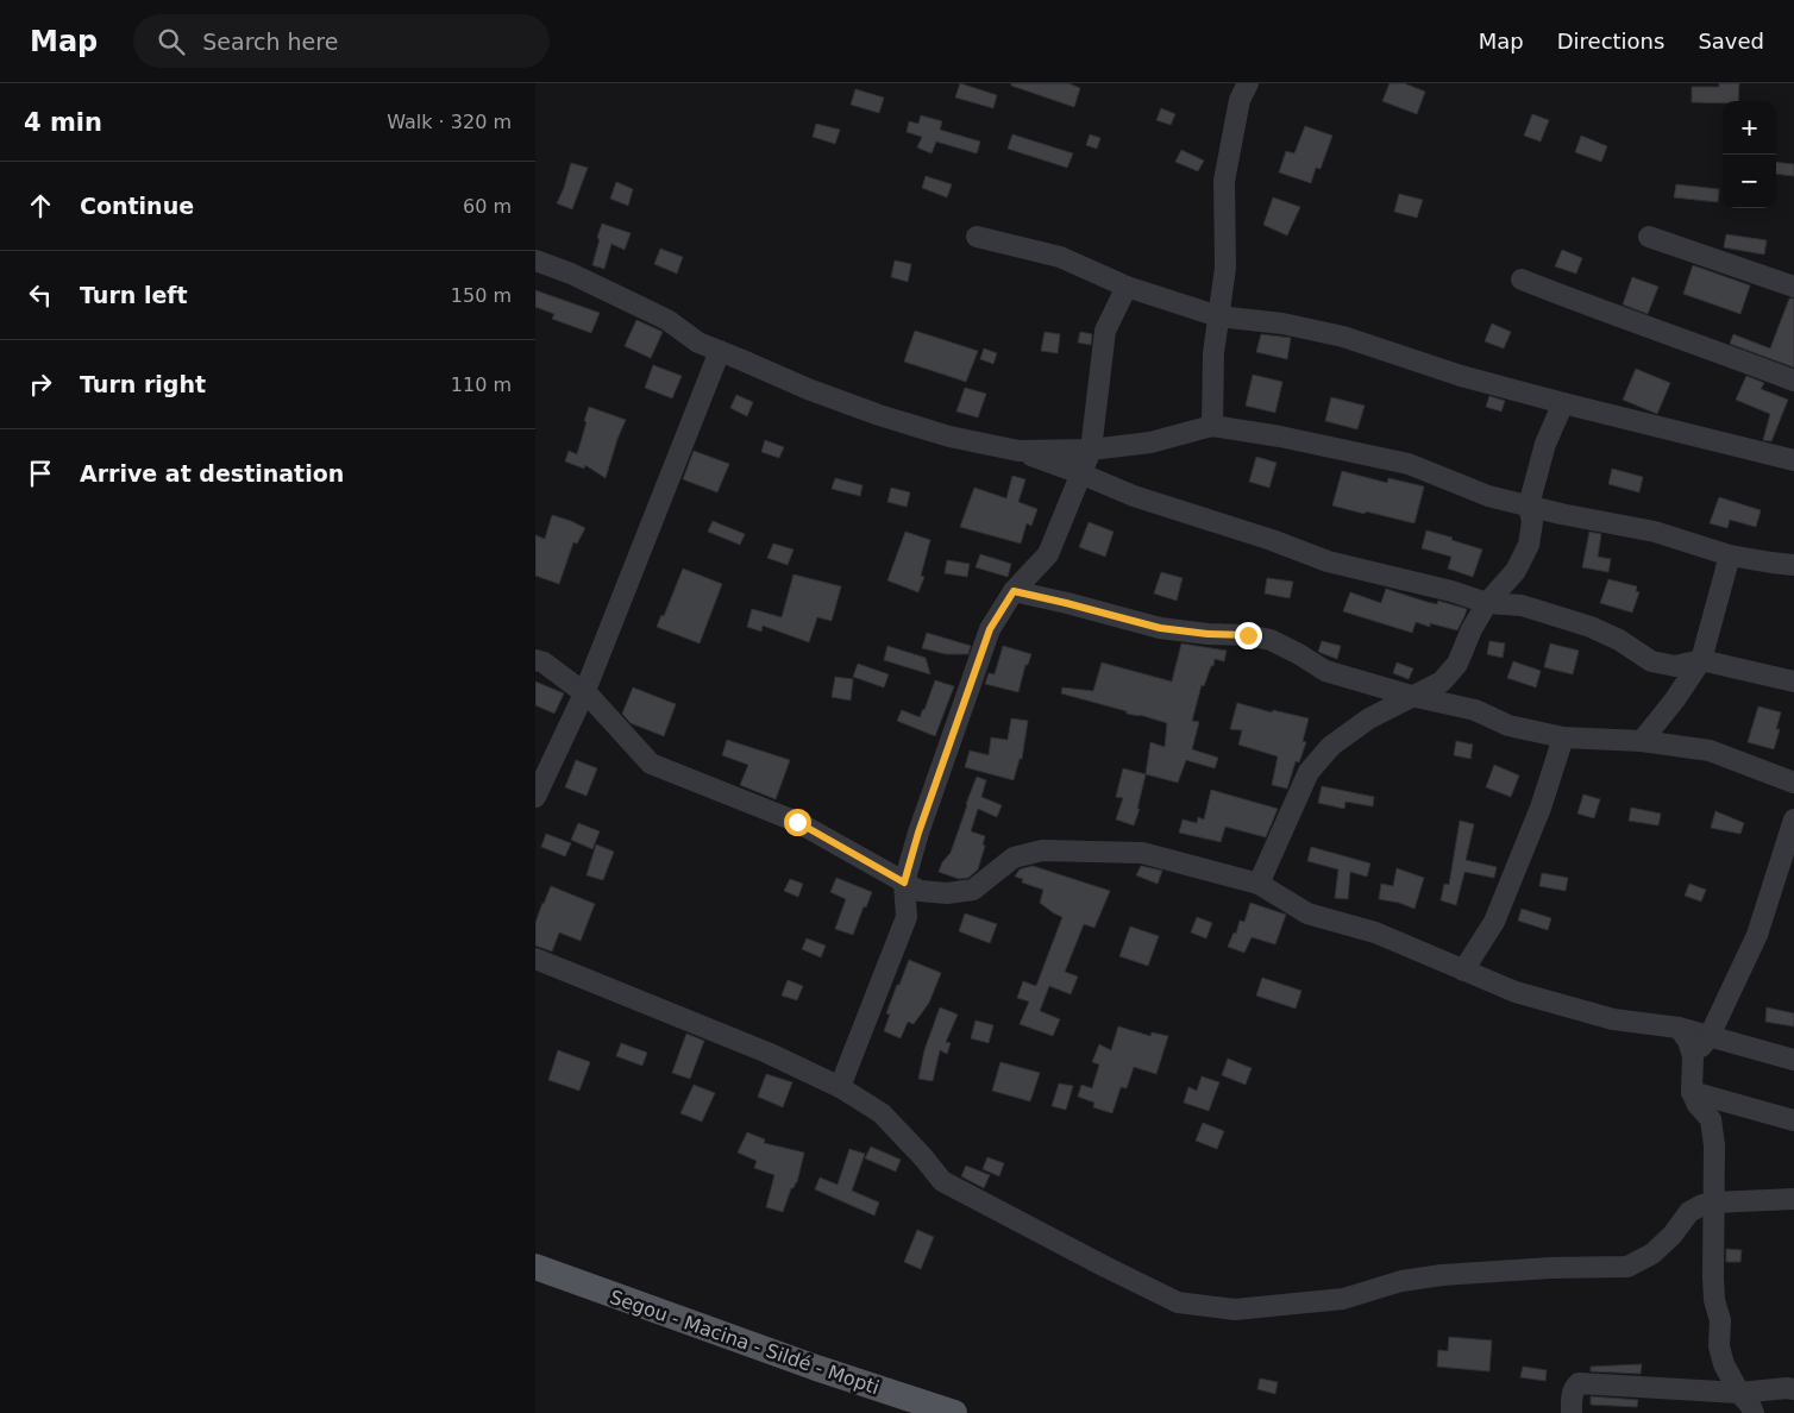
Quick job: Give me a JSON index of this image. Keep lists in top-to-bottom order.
{
  "streets": {
    "main road": ["Segou - Macina - Sildé - Mopti"]
  },
  "page": {
    "header": "Map",
    "search": "Search here",
    "nav": ["Map", "Directions", "Saved"],
    "heading": ["4 min", "Walk · 320 m"],
    "map_buttons": ["+", "−"],
    "list": [
      ["Continue", "60 m"],
      ["Turn left", "150 m"],
      ["Turn right", "110 m"],
      "Arrive at destination"
    ]
  }
}
